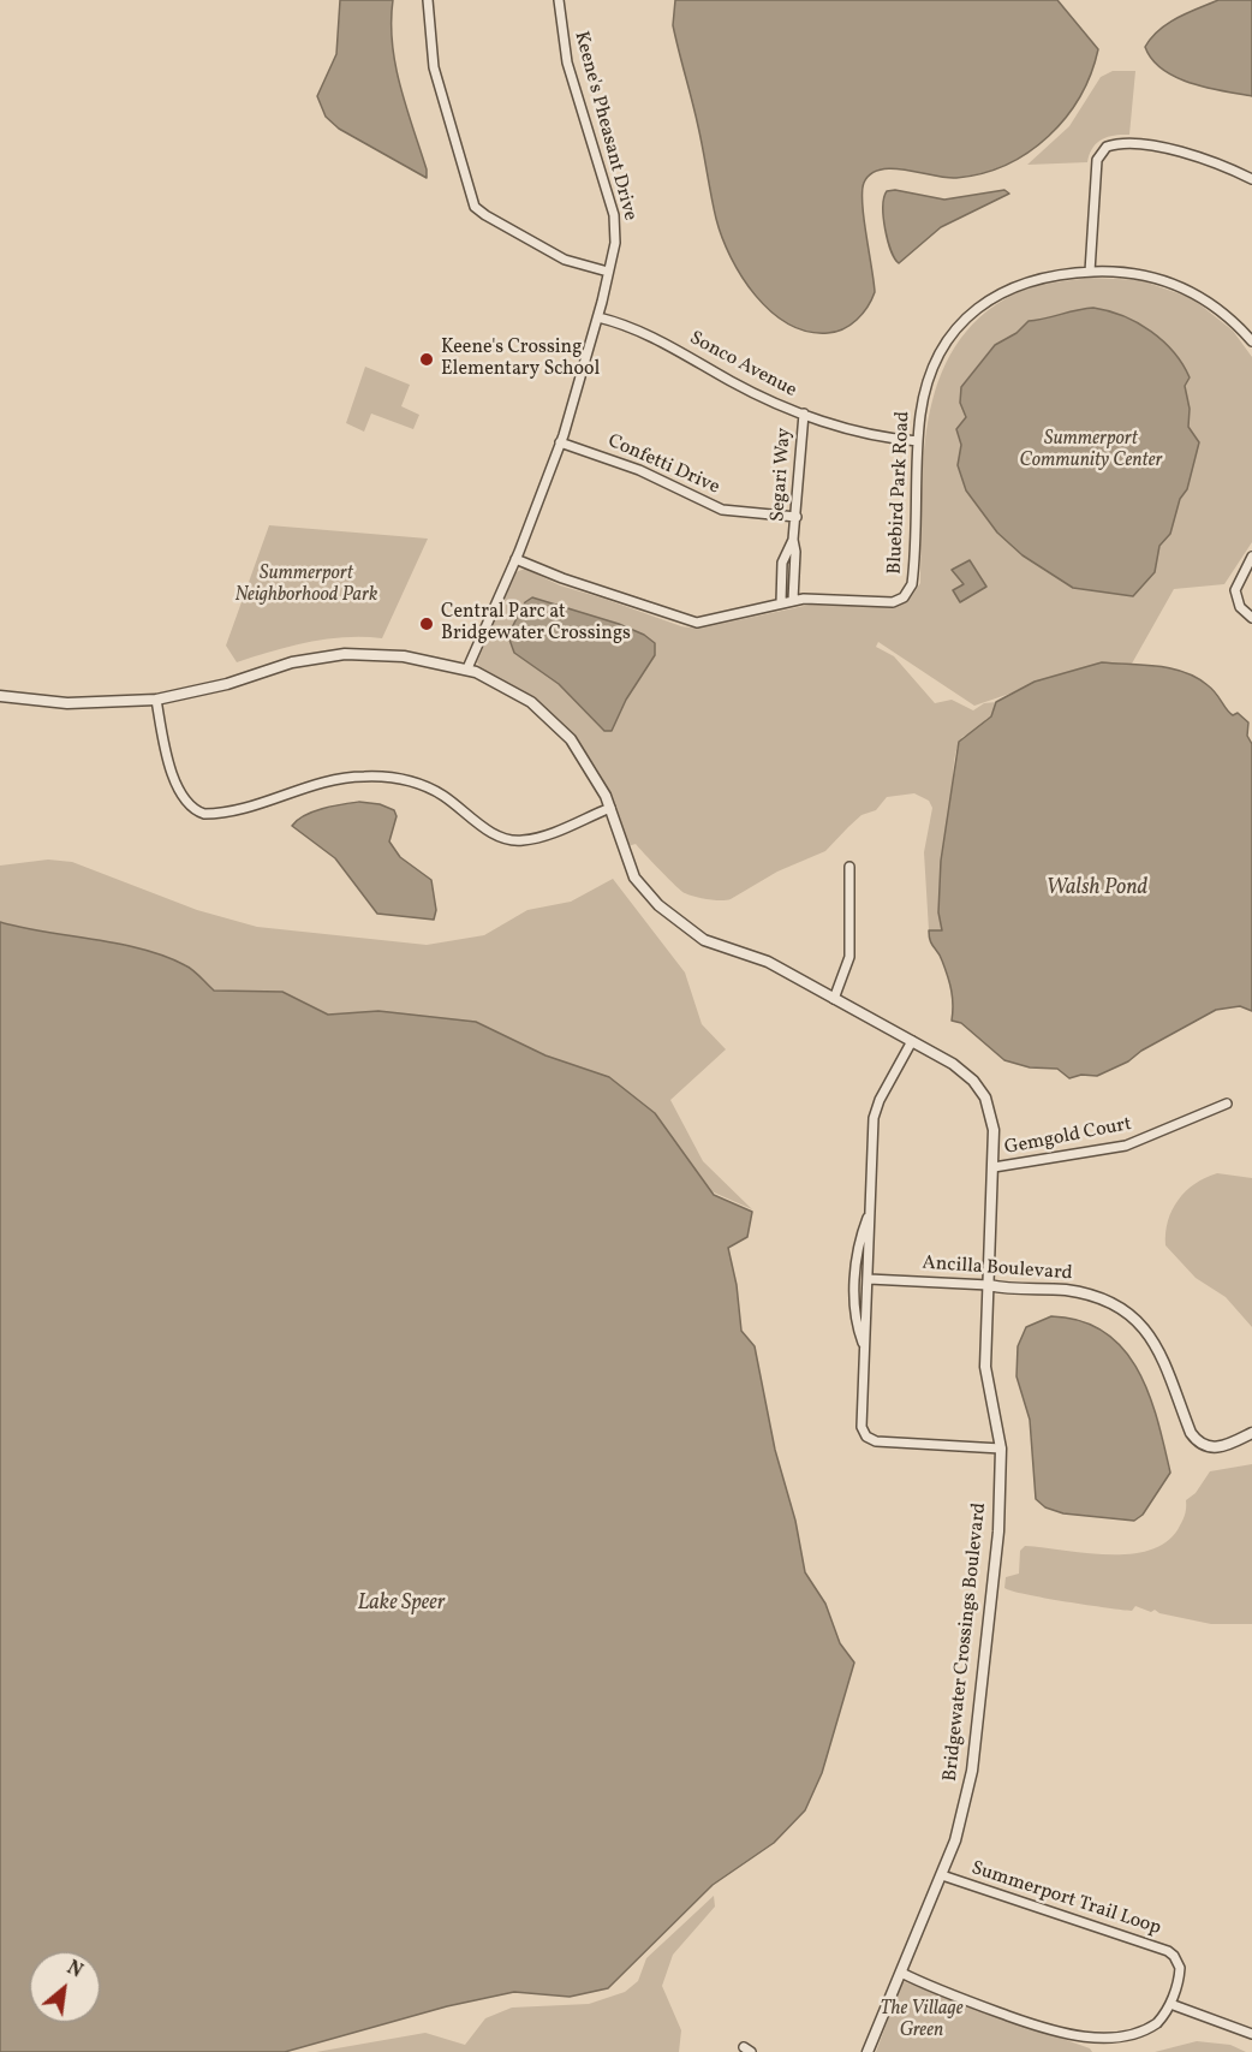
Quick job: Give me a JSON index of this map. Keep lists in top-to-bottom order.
{
  "streets": {
    "street": [
      "Keene's Pheasant Drive",
      "Sonco Avenue",
      "Confetti Drive",
      "Segari Way",
      "Bluebird Park Road",
      "Gemgold Court",
      "Ancilla Boulevard",
      "Bridgewater Crossings Boulevard",
      "Summerport Trail Loop"
    ]
  },
  "crossings": [
    ["Keene's Pheasant Drive", "Sonco Avenue"],
    ["Keene's Pheasant Drive", "Confetti Drive"],
    ["Keene's Pheasant Drive", "Bluebird Park Road"],
    ["Keene's Pheasant Drive", "Bridgewater Crossings Boulevard"],
    ["Sonco Avenue", "Segari Way"],
    ["Sonco Avenue", "Bluebird Park Road"],
    ["Confetti Drive", "Segari Way"],
    ["Segari Way", "Bluebird Park Road"],
    ["Gemgold Court", "Bridgewater Crossings Boulevard"],
    ["Ancilla Boulevard", "Bridgewater Crossings Boulevard"],
    ["Bridgewater Crossings Boulevard", "Summerport Trail Loop"]
  ],
  "water": ["Walsh Pond", "Lake Speer"],
  "parks": ["Summerport Community Center", "Summerport Neighborhood Park", "The Village Green"],
  "places": ["Keene's Crossing Elementary School", "Central Parc at Bridgewater Crossings"],
  "north": "top right"
}
